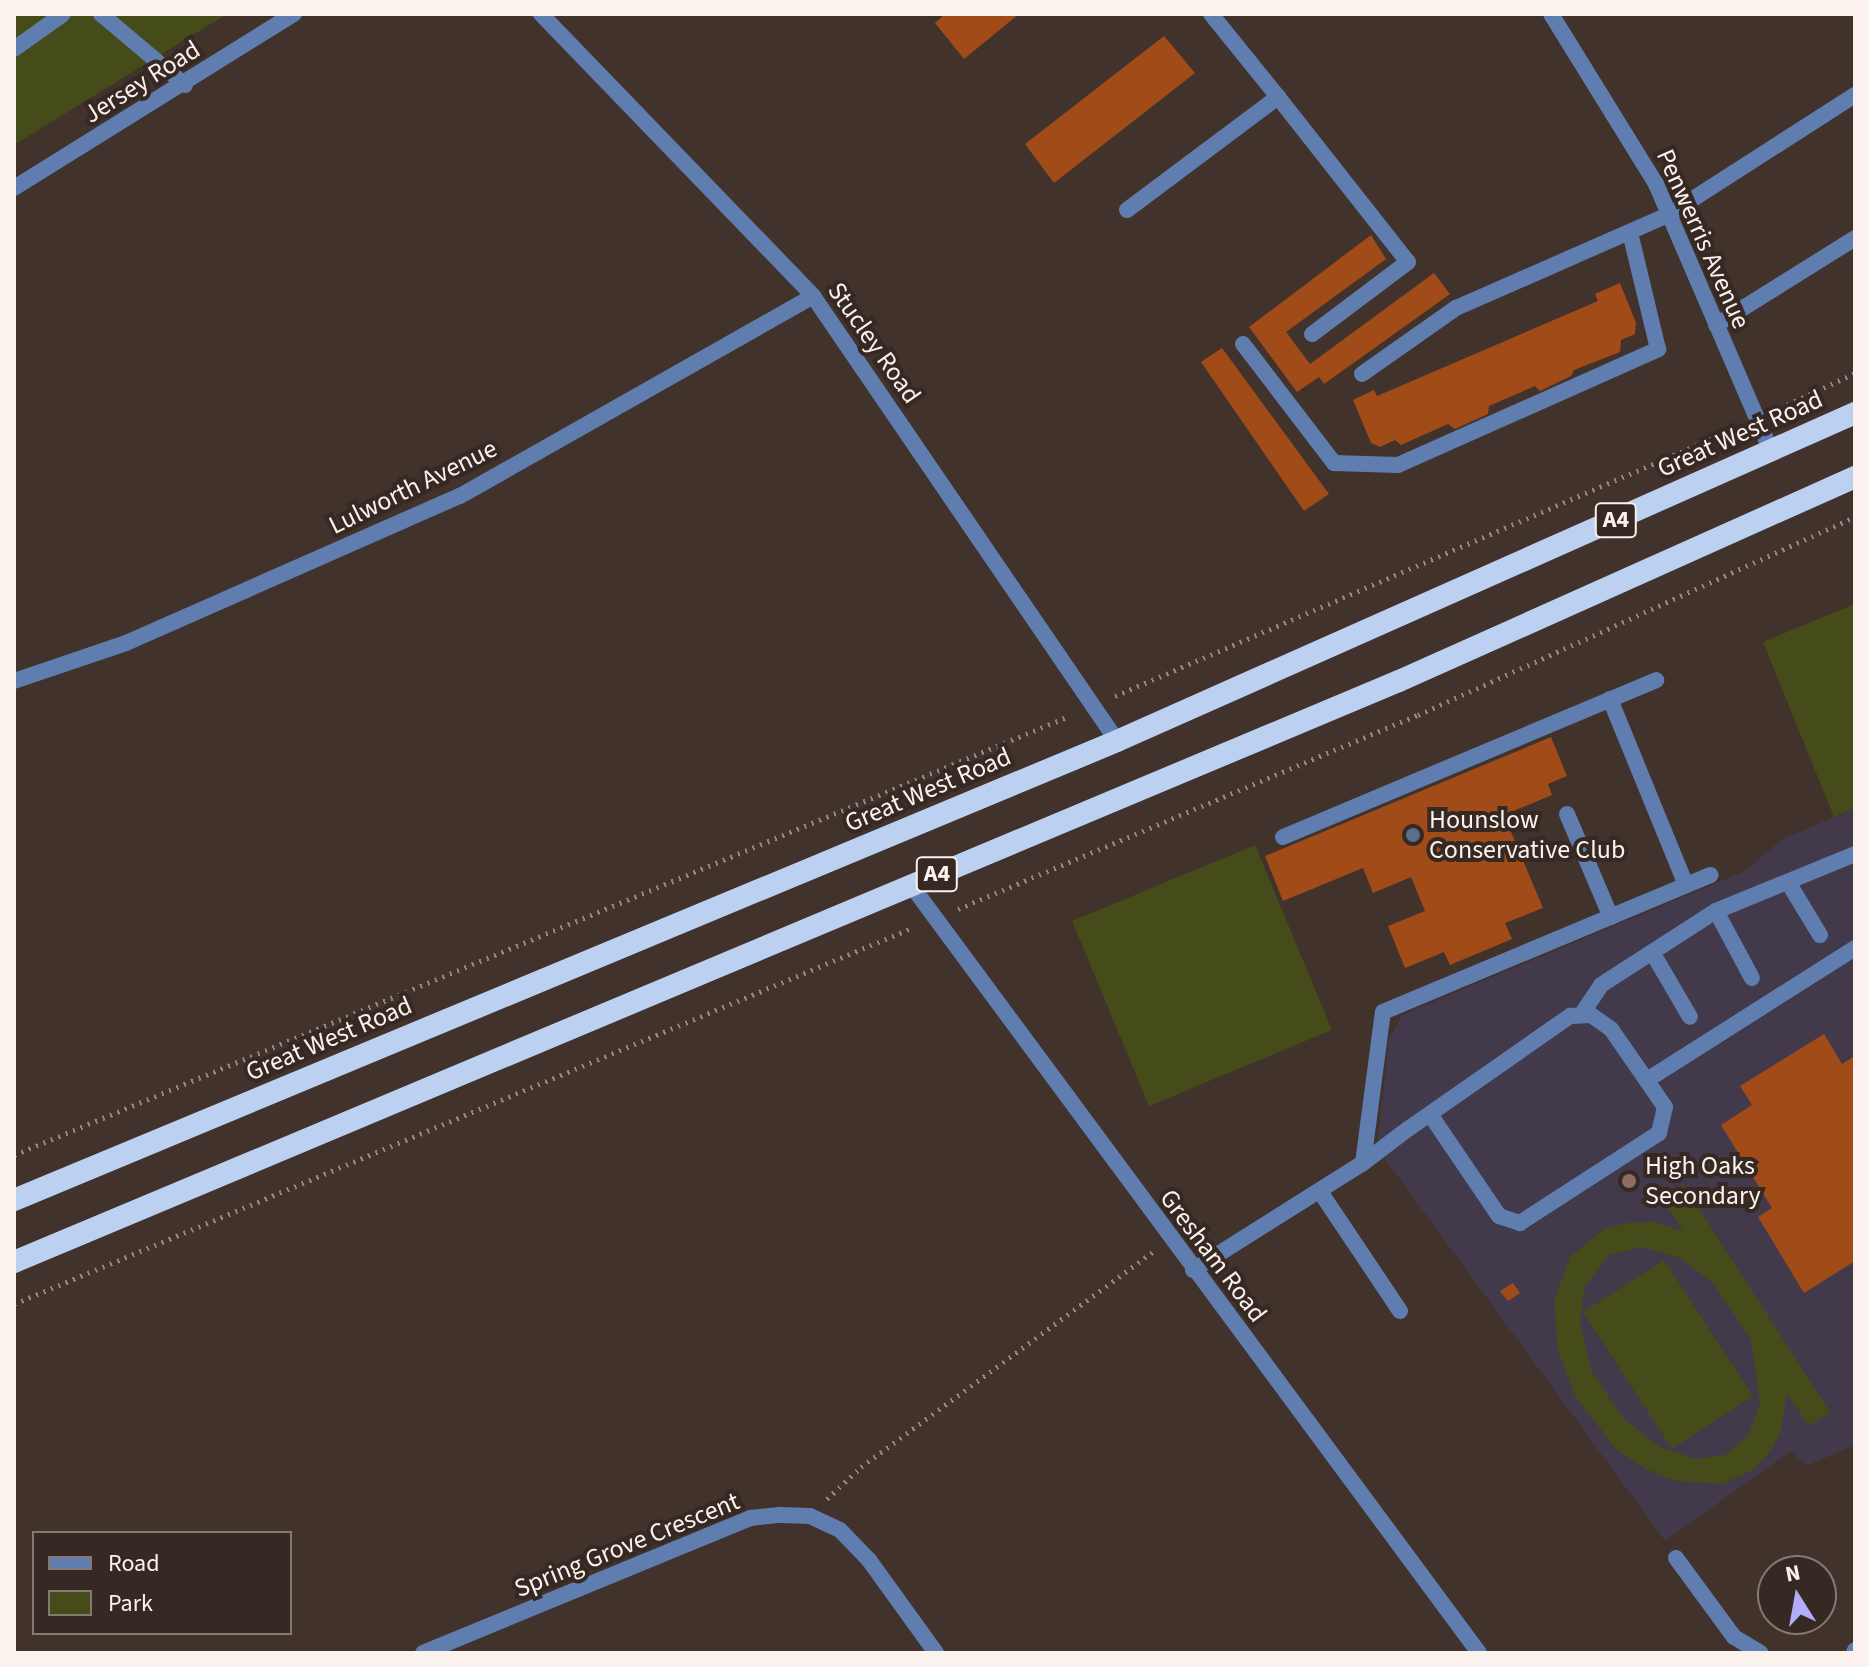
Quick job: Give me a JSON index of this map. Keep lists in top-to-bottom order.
{
  "streets": {
    "highway": ["Great West Road", "A4"],
    "street": [
      "Jersey Road",
      "Penwerris Avenue",
      "Stucley Road",
      "Lulworth Avenue",
      "Gresham Road",
      "Spring Grove Crescent"
    ]
  },
  "crossings": [
    ["Penwerris Avenue", "Great West Road"],
    ["Stucley Road", "Great West Road"],
    ["Stucley Road", "Lulworth Avenue"],
    ["A4", "Gresham Road"]
  ],
  "places": ["Hounslow Conservative Club", "High Oaks Secondary"],
  "legend": ["Road", "Park"],
  "north": "top"
}
